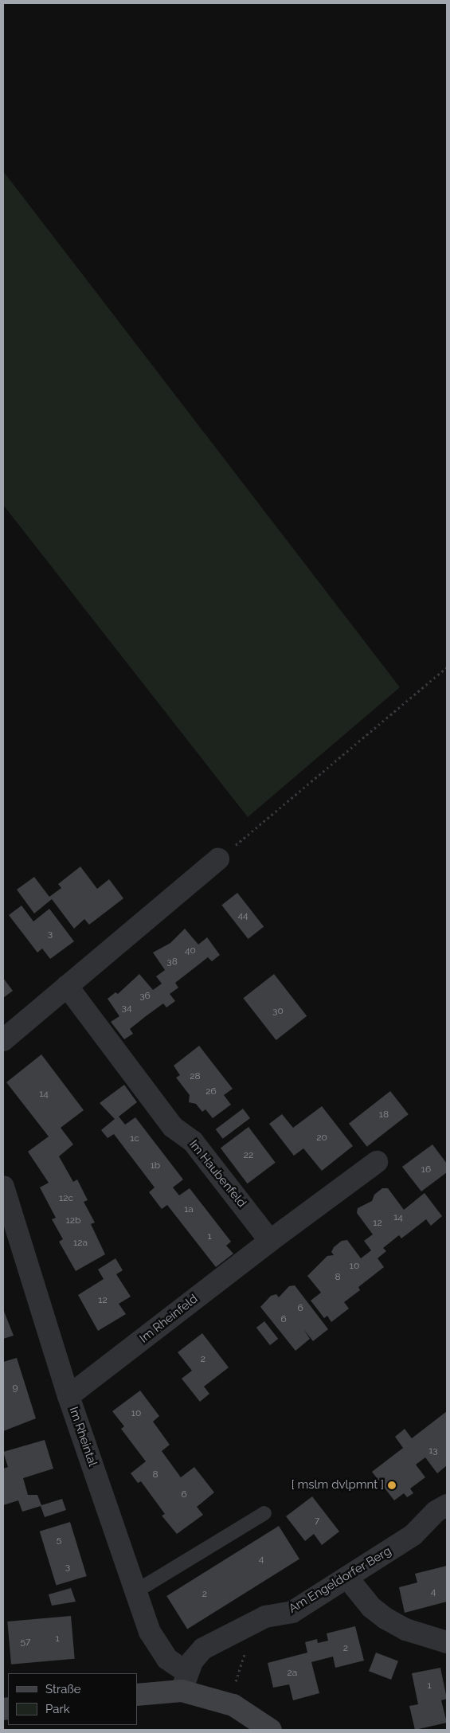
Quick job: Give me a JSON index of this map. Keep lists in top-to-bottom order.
{
  "streets": {
    "street": [
      "Im Haubenfeld",
      "Im Rheinfeld",
      "Im Rheintal",
      "Am Engeldorfer Berg"
    ]
  },
  "crossings": [
    ["Im Haubenfeld", "Im Rheinfeld"],
    ["Im Rheinfeld", "Im Rheintal"],
    ["Im Rheintal", "Am Engeldorfer Berg"]
  ],
  "places": ["[ mslm dvlpmnt ]"],
  "house_numbers": [
    "44",
    "3",
    "40",
    "38",
    "36",
    "34",
    "30",
    "28",
    "26",
    "14",
    "18",
    "20",
    "1c",
    "22",
    "1b",
    "16",
    "12c",
    "1a",
    "14",
    "12b",
    "12",
    "1",
    "12a",
    "10",
    "8",
    "12",
    "6",
    "6",
    "2",
    "9",
    "10",
    "13",
    "8",
    "6",
    "7",
    "5",
    "4",
    "3",
    "4",
    "2",
    "1",
    "57",
    "2",
    "2a",
    "1"
  ],
  "legend": ["Straße", "Park"]
}
